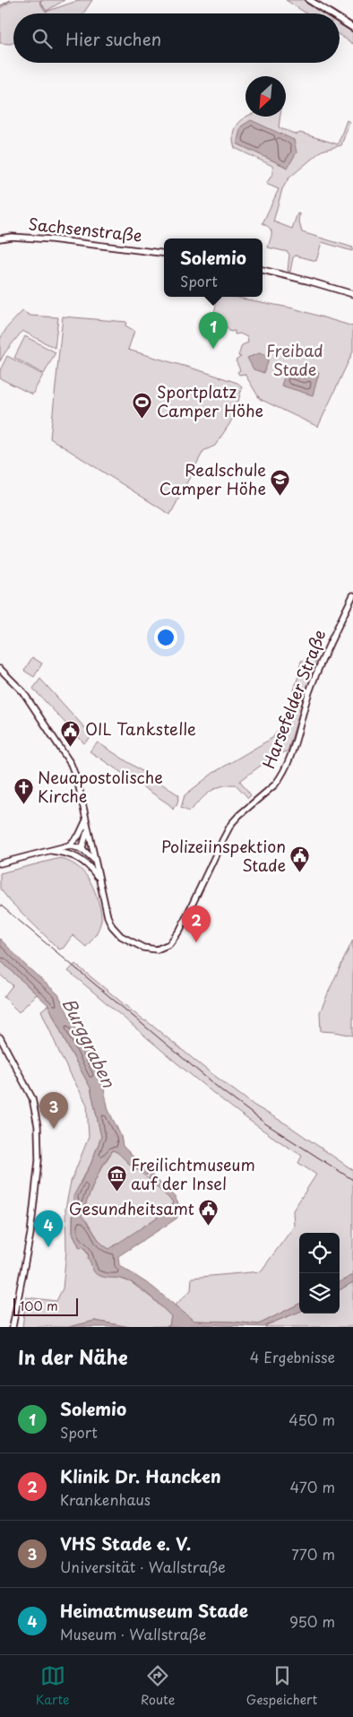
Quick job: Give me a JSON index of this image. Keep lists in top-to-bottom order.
{
  "streets": {
    "main road": ["Sachsenstraße", "Harsefelder Straße"]
  },
  "water": ["Burggraben"],
  "parks": ["Freibad Stade"],
  "places": {
    "sports": ["Sportplatz Camper Höhe"],
    "school or university": ["Realschule Camper Höhe"],
    "public building": ["OIL Tankstelle", "Polizeiinspektion Stade", "Gesundheitsamt"],
    "church": ["Neuapostolische Kirche"],
    "museum": ["Freilichtmuseum auf der Insel"]
  },
  "scale_bar": "100 m",
  "north": "bottom left",
  "page": {
    "search": "Hier suchen",
    "popup": ["Solemio", "Sport"],
    "pins": [
      "1",
      "2",
      "3",
      "4"
    ],
    "scale": "100 m",
    "heading": ["In der Nähe", "4 Ergebnisse"],
    "list": [
      {
        "mark": "1",
        "name": "Solemio",
        "note": "Sport",
        "value": "450 m"
      },
      {
        "mark": "2",
        "name": "Klinik Dr. Hancken",
        "note": "Krankenhaus",
        "value": "470 m"
      },
      {
        "mark": "3",
        "name": "VHS Stade e. V.",
        "note": "Universität · Wallstraße",
        "value": "770 m"
      },
      {
        "mark": "4",
        "name": "Heimatmuseum Stade",
        "note": "Museum · Wallstraße",
        "value": "950 m"
      }
    ],
    "nav": ["Karte", "Route", "Gespeichert"]
  }
}
